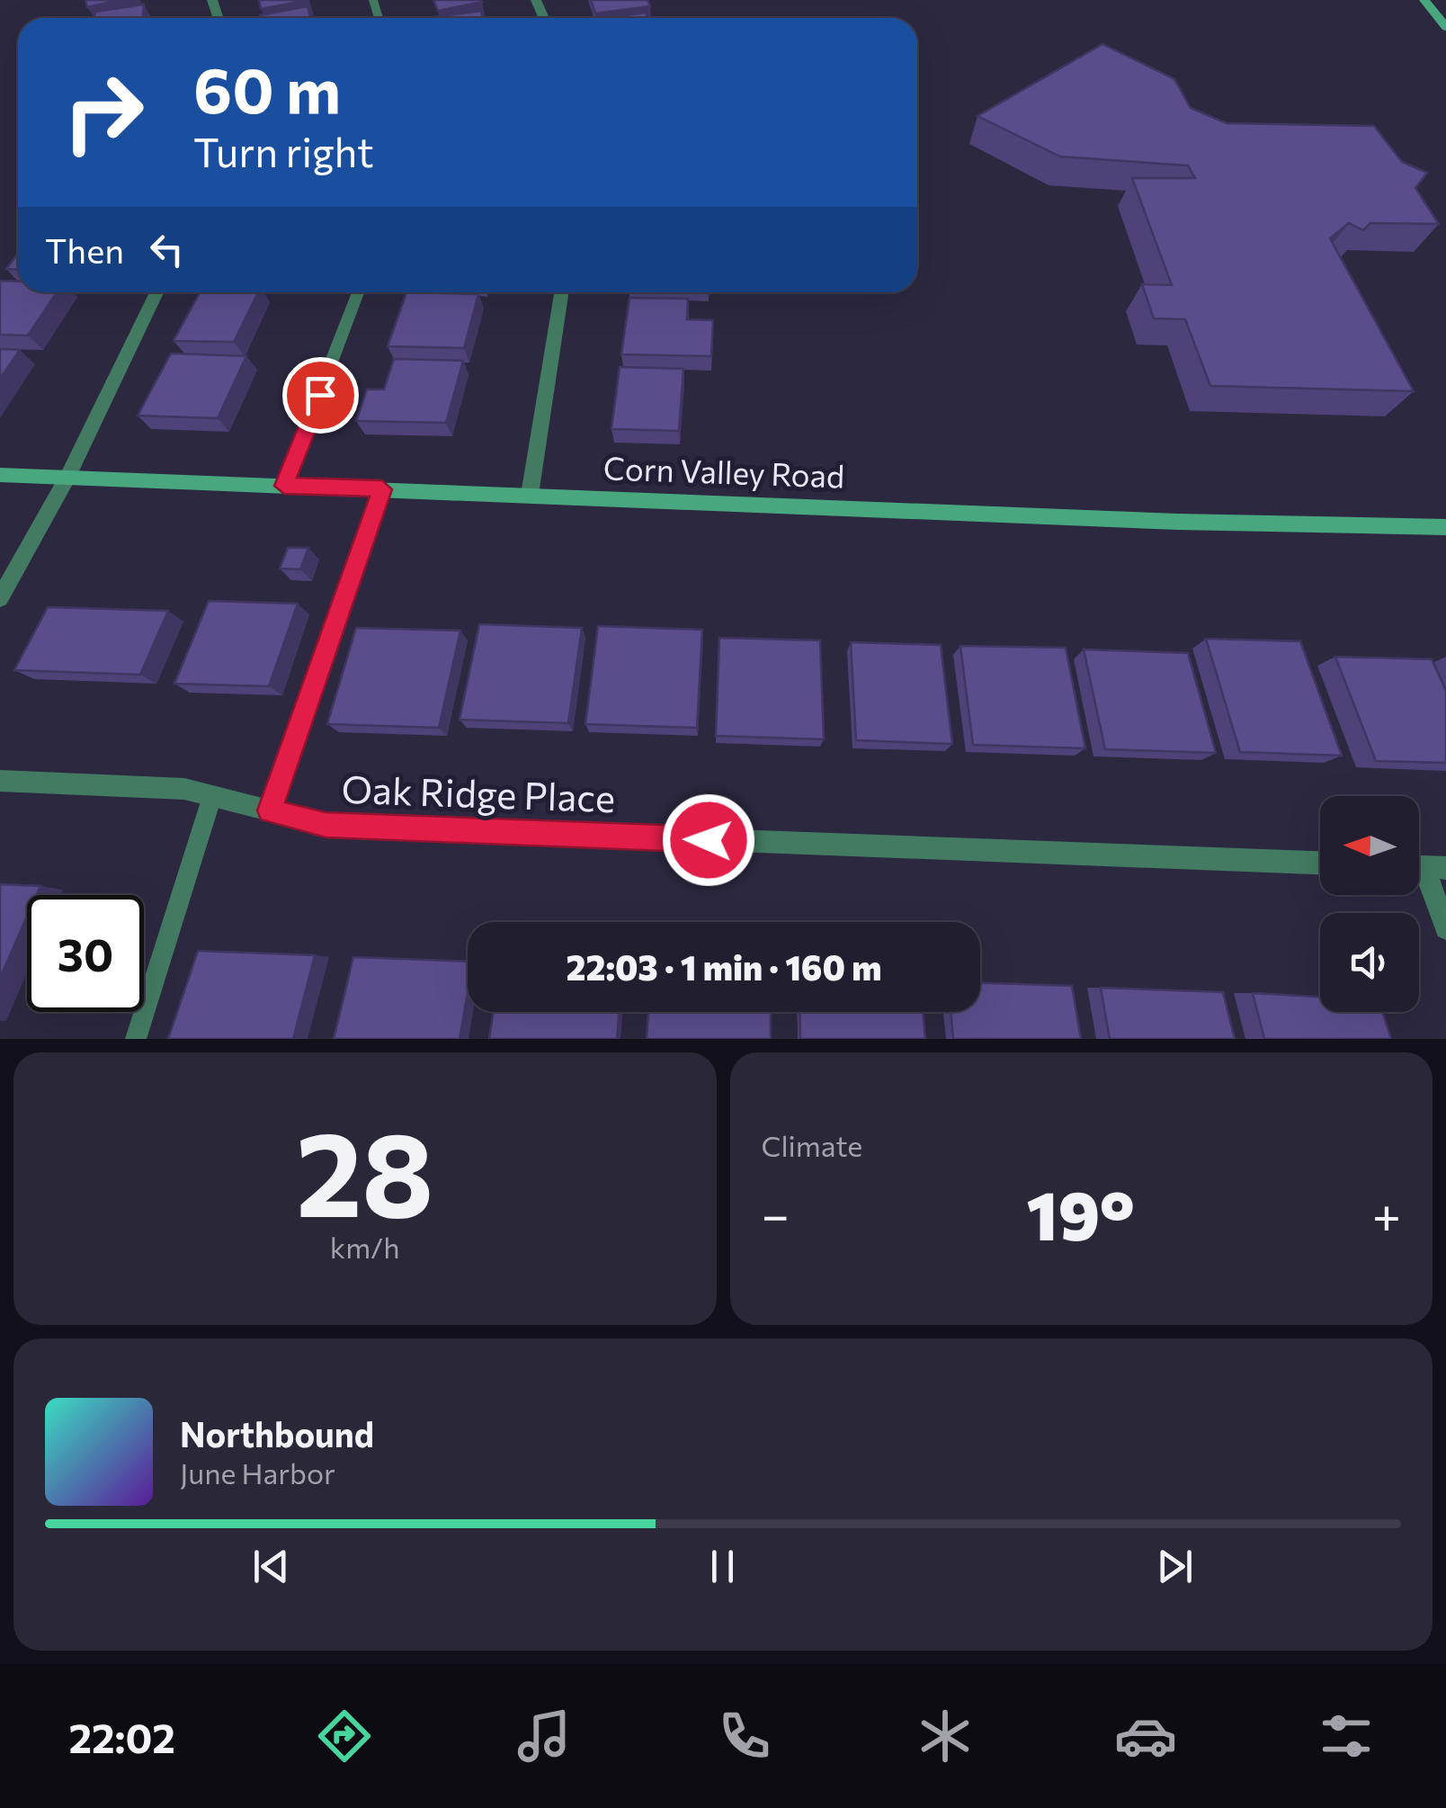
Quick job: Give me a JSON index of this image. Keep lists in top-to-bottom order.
{
  "streets": {
    "main road": ["Corn Valley Road"],
    "street": ["Oak Ridge Place"]
  },
  "north": "left",
  "page": {
    "turn": ["60 m", "Turn right"],
    "then": "Then",
    "limit": "30",
    "trip": "22:03 · 1 min · 160 m",
    "tile": [
      ["28", "km/h"],
      "Climate"
    ],
    "heat": ["−", "19°", "+"],
    "song": ["Northbound", "June Harbor"],
    "tabs": "22:02"
  }
}
